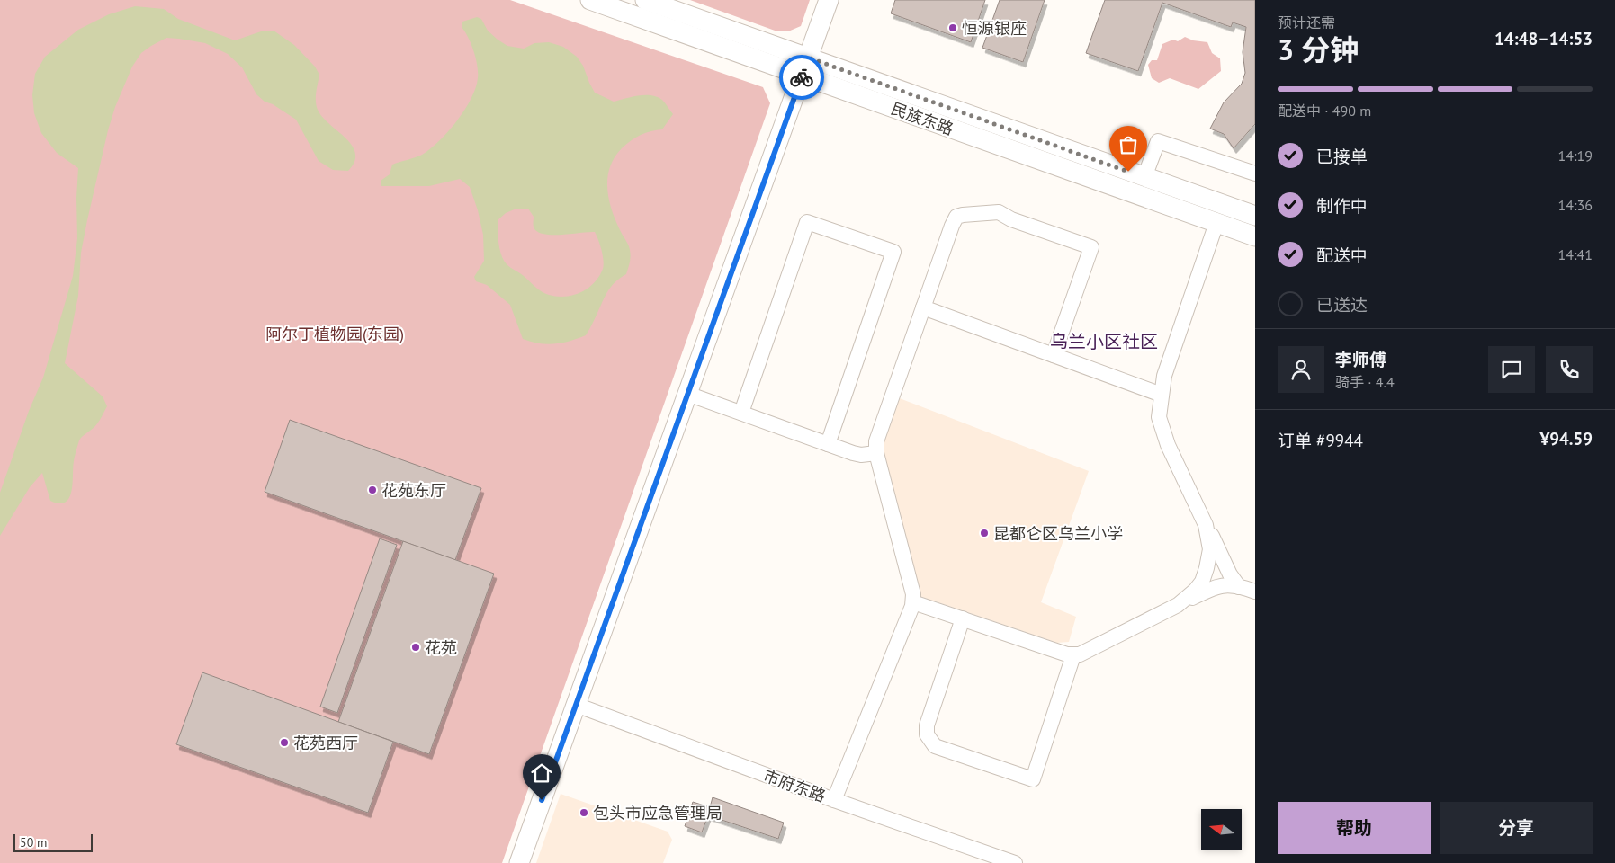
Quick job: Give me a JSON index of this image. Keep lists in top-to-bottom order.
{
  "streets": {
    "main road": ["民族东路"],
    "street": ["市府东路"]
  },
  "districts": ["乌兰小区社区"],
  "parks": ["阿尔丁植物园(东园)"],
  "places": [
    "恒源银座",
    "花苑东厅",
    "昆都仑区乌兰小学",
    "花苑",
    "花苑西厅",
    "包头市应急管理局"
  ],
  "scale_bar": "50 m",
  "north": "left",
  "page": {
    "heading": ["3 分钟", "预计还需", "14:48–14:53"],
    "panel": [
      "李师傅",
      "骑手 · 4.4",
      "订单 #9944",
      "¥94.59"
    ],
    "bar": "配送中 · 490 m",
    "list": [
      ["已接单", "14:19"],
      ["制作中", "14:36"],
      ["配送中", "14:41"],
      "已送达"
    ],
    "buttons": ["帮助", "分享"],
    "scale": "50 m"
  }
}
